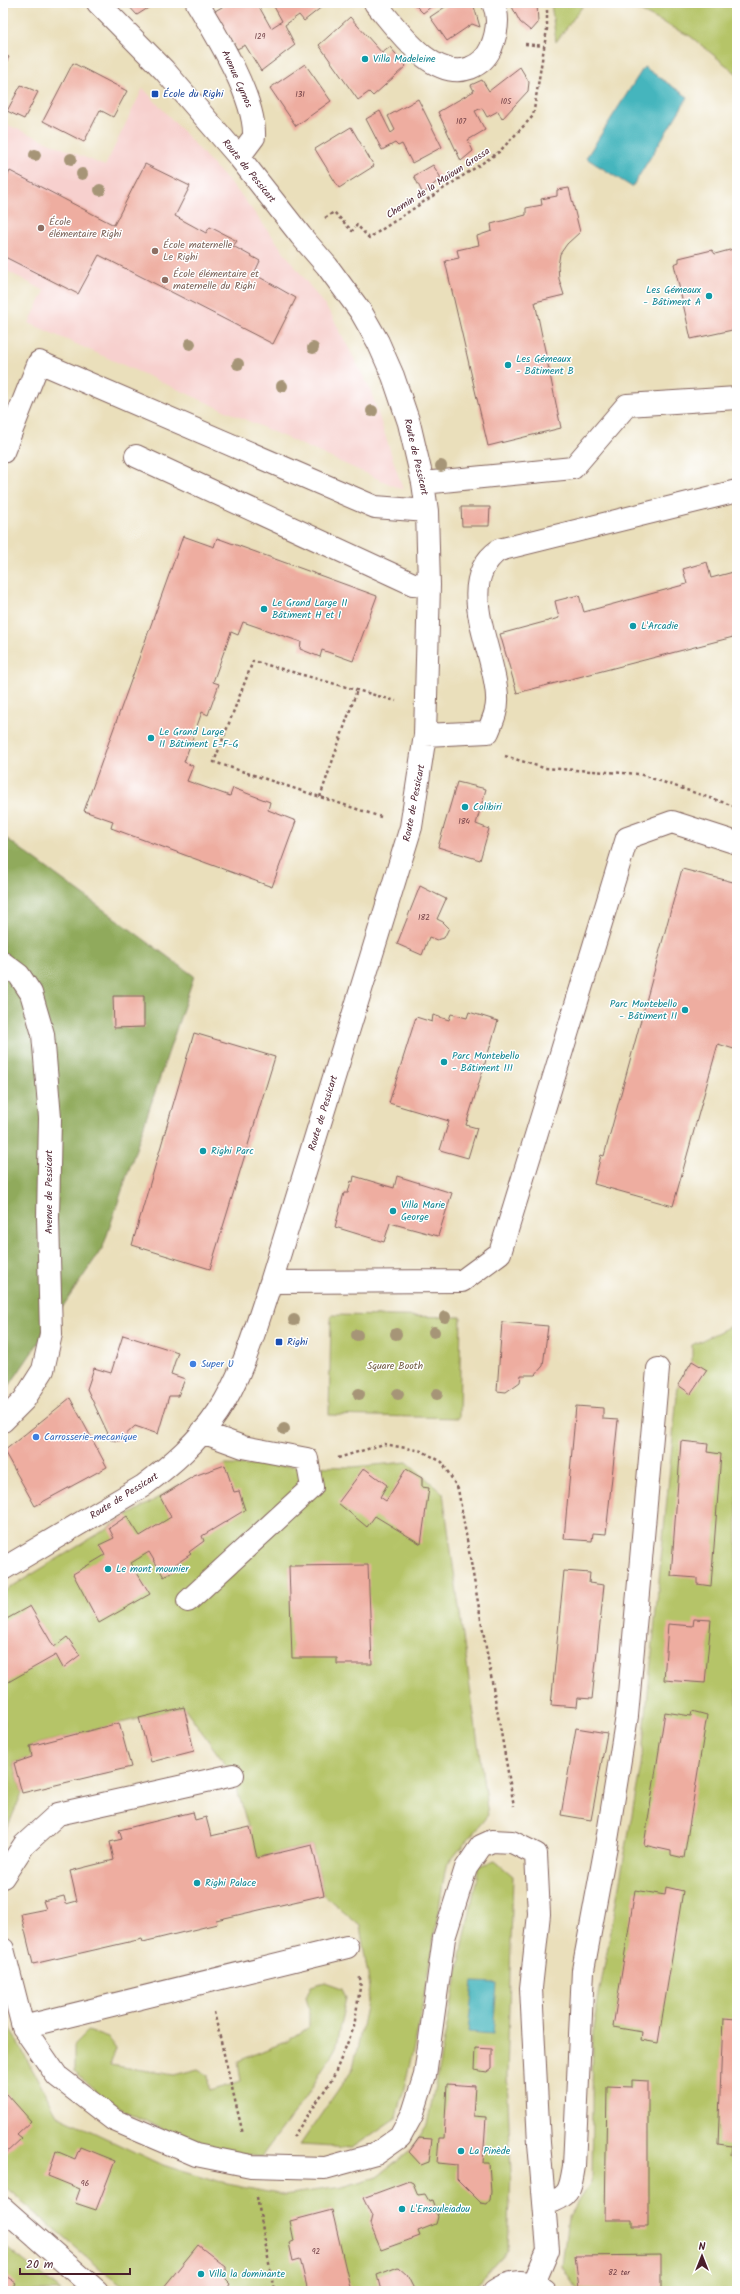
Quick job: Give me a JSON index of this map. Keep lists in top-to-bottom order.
{
  "streets": {
    "street": ["Avenue Cyrnos", "Route de Pessicart", "Avenue de Pessicart"],
    "path": ["Chemin de la Maïoun Grossa"]
  },
  "crossings": [
    ["Avenue Cyrnos", "Route de Pessicart"],
    ["Route de Pessicart", "Chemin de la Maïoun Grossa"]
  ],
  "parks": ["Square Booth"],
  "places": {
    "other": [
      "Villa Madeleine",
      "École élémentaire Righi",
      "École maternelle Le Righi",
      "École élémentaire et maternelle du Righi",
      "Les Gémeaux - Bâtiment A",
      "Les Gémeaux - Bâtiment B",
      "Le Grand Large II Bâtiment H et I",
      "L'Arcadie",
      "Le Grand Large II Bâtiment E-F-G",
      "Colibiri",
      "Parc Montebello - Bâtiment II",
      "Parc Montebello - Bâtiment III",
      "Righi Parc",
      "Villa Marie George",
      "Super U",
      "Carrosserie-mecanique",
      "Le mont mounier",
      "Righi Palace",
      "La Pinède",
      "L'Ensouleiadou",
      "Villa la dominante"
    ],
    "transit": ["École du Righi", "Righi"]
  },
  "house_numbers": [
    "129",
    "131",
    "105",
    "107",
    "184",
    "182",
    "96",
    "92",
    "82 ter"
  ],
  "scale_bar": "20 m",
  "north": "top"
}
